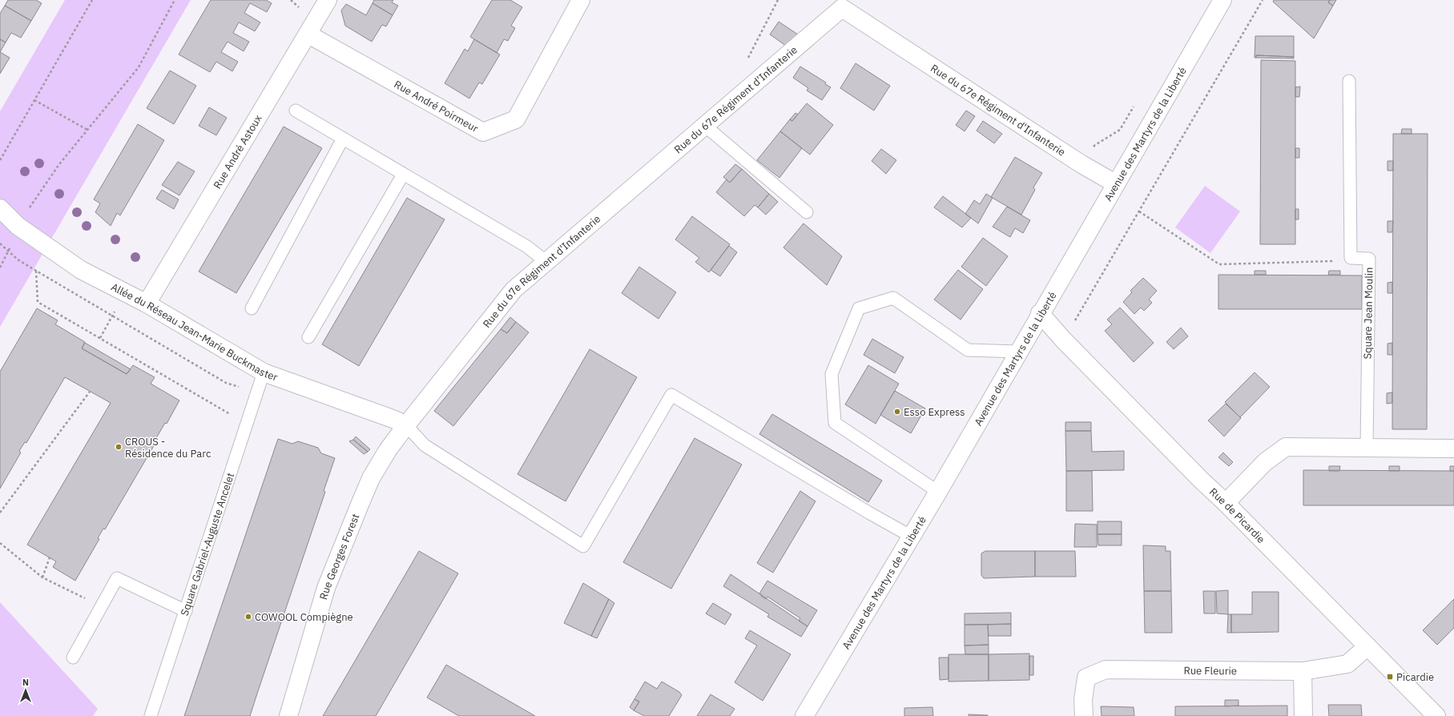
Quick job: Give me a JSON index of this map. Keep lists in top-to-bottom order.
{
  "streets": {
    "street": [
      "Rue du 67e Régiment d'Infanterie",
      "Rue André Poirmeur",
      "Avenue des Martyrs de la Liberté",
      "Rue André Astoux",
      "Allée du Réseau Jean-Marie Buckmaster",
      "Rue de Picardie",
      "Rue Georges Forest",
      "Rue Fleurie"
    ],
    "lane": ["Square Jean Moulin", "Square Gabriel-Auguste Ancelet"]
  },
  "crossings": [
    ["Rue du 67e Régiment d'Infanterie", "Avenue des Martyrs de la Liberté"],
    ["Rue du 67e Régiment d'Infanterie", "Allée du Réseau Jean-Marie Buckmaster"],
    ["Rue du 67e Régiment d'Infanterie", "Rue Georges Forest"],
    ["Rue André Poirmeur", "Rue André Astoux"],
    ["Avenue des Martyrs de la Liberté", "Rue de Picardie"],
    ["Rue André Astoux", "Allée du Réseau Jean-Marie Buckmaster"],
    ["Allée du Réseau Jean-Marie Buckmaster", "Square Gabriel-Auguste Ancelet"],
    ["Allée du Réseau Jean-Marie Buckmaster", "Rue Georges Forest"],
    ["Rue de Picardie", "Rue Fleurie"]
  ],
  "places": {
    "other": ["Esso Express", "CROUS - Résidence du Parc", "COWOOL Compiègne"],
    "transit": ["Picardie"]
  },
  "north": "top"
}
